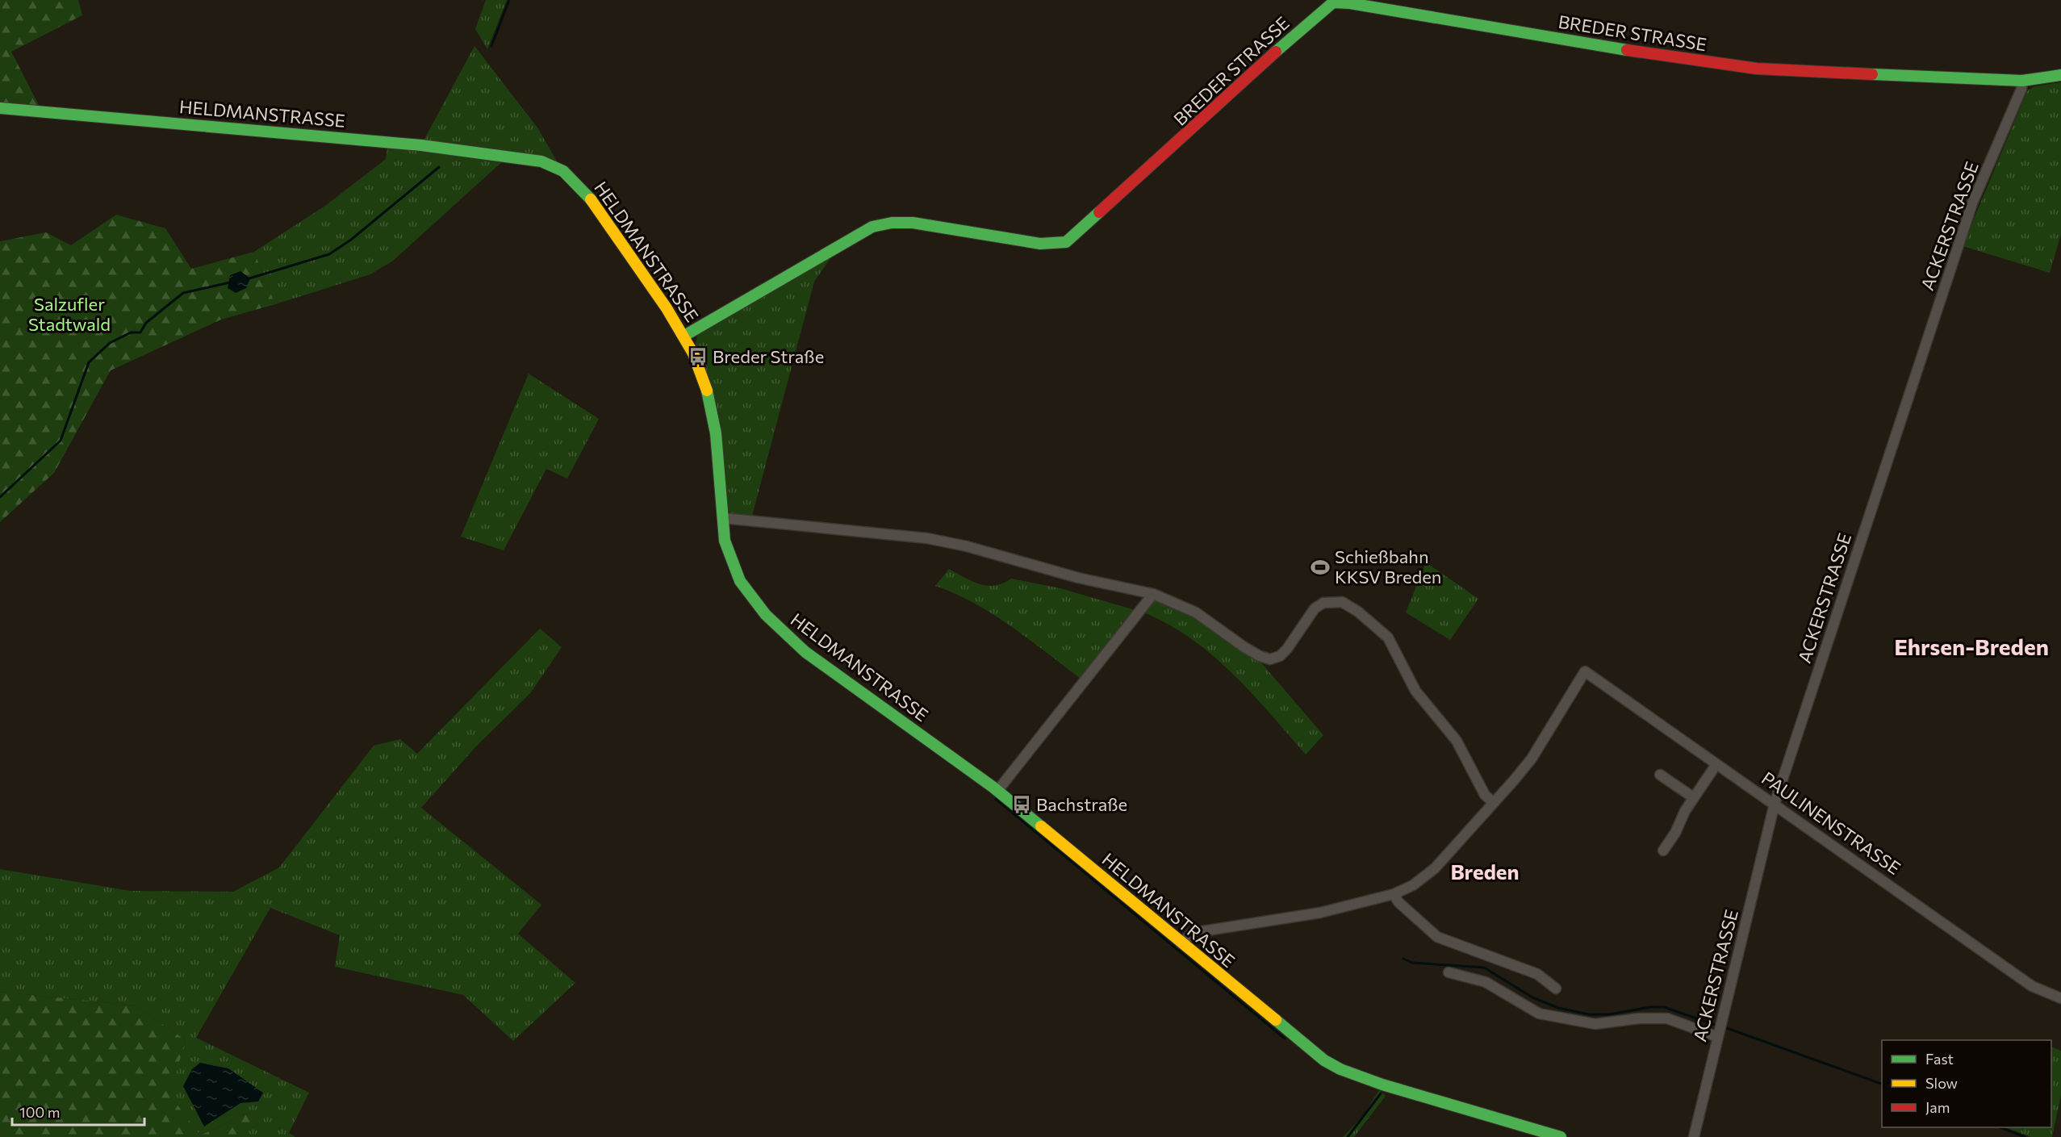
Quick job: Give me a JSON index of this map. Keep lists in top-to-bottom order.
{
  "streets": {
    "main road": ["BREDER STRASSE", "HELDMANSTRASSE"],
    "street": ["ACKERSTRASSE", "PAULINENSTRASSE"]
  },
  "crossings": [
    ["BREDER STRASSE", "HELDMANSTRASSE"],
    ["BREDER STRASSE", "ACKERSTRASSE"],
    ["ACKERSTRASSE", "PAULINENSTRASSE"]
  ],
  "districts": ["Ehrsen-Breden", "Breden"],
  "parks": ["Salzufler Stadtwald"],
  "places": {
    "bus stop": ["Breder Straße", "Bachstraße"],
    "sports": ["Schießbahn KKSV Breden"]
  },
  "legend": ["Fast", "Slow", "Jam"],
  "scale_bar": "100 m"
}
